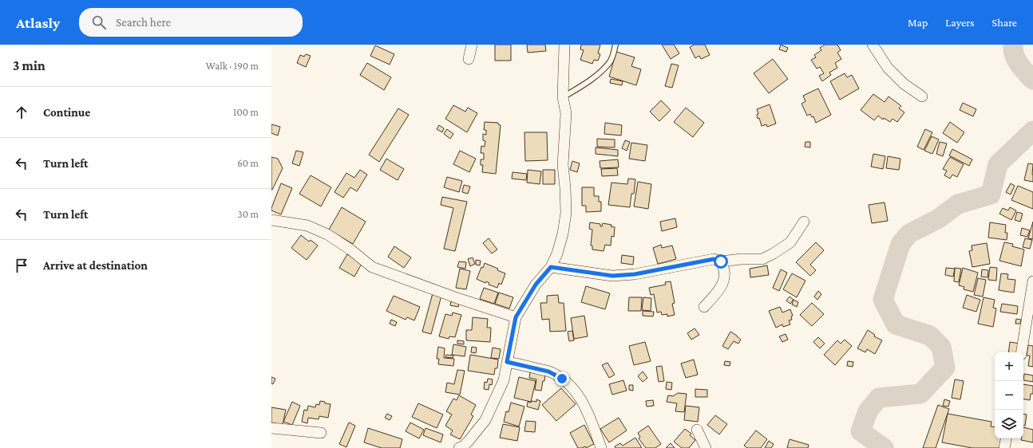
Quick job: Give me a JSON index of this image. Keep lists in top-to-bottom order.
{
  "page": {
    "header": "Atlasly",
    "search": "Search here",
    "nav": ["Map", "Layers", "Share"],
    "heading": ["3 min", "Walk · 190 m"],
    "list": [
      ["Continue", "100 m"],
      ["Turn left", "60 m"],
      ["Turn left", "30 m"],
      "Arrive at destination"
    ],
    "map_buttons": ["+", "−"]
  }
}
